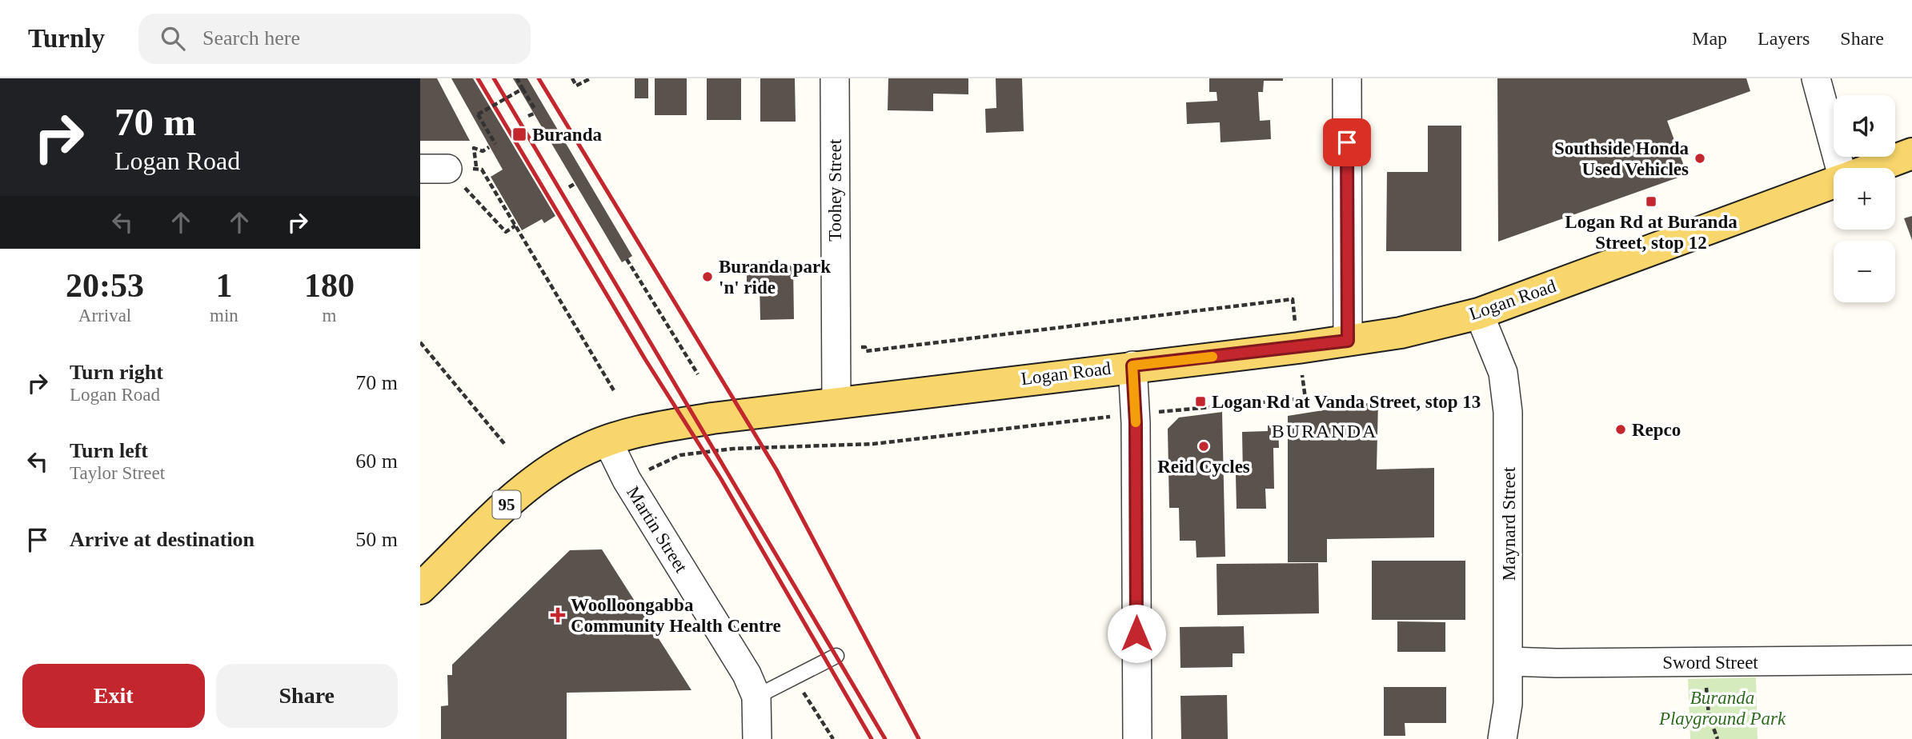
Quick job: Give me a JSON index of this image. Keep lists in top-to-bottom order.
{
  "streets": {
    "main road": ["Logan Road", "95"],
    "street": [
      "Toohey Street",
      "Maynard Street",
      "Martin Street",
      "Sword Street"
    ]
  },
  "crossings": [
    ["Toohey Street", "Logan Road"],
    ["Logan Road", "Maynard Street"],
    ["Logan Road", "Martin Street"],
    ["Maynard Street", "Sword Street"]
  ],
  "districts": ["BURANDA"],
  "parks": ["Buranda Playground Park"],
  "places": {
    "transit": ["Buranda", "Logan Rd at Buranda Street, stop 12", "Logan Rd at Vanda Street, stop 13"],
    "other": [
      "Southside Honda Used Vehicles",
      "Buranda park 'n' ride",
      "Repco",
      "Reid Cycles"
    ],
    "health": ["Woolloongabba Community Health Centre"]
  },
  "page": {
    "header": "Turnly",
    "search": "Search here",
    "nav": ["Map", "Layers", "Share"],
    "turn": ["70 m", "Logan Road"],
    "map_buttons": ["+", "−"],
    "eta": [
      "20:53",
      "Arrival",
      "1",
      "min",
      "180",
      "m"
    ],
    "list": [
      {
        "name": "Turn right",
        "note": "Logan Road",
        "value": "70 m"
      },
      {
        "name": "Turn left",
        "note": "Taylor Street",
        "value": "60 m"
      },
      {
        "name": "Arrive at destination",
        "value": "50 m"
      }
    ],
    "buttons": ["Exit", "Share"]
  }
}
